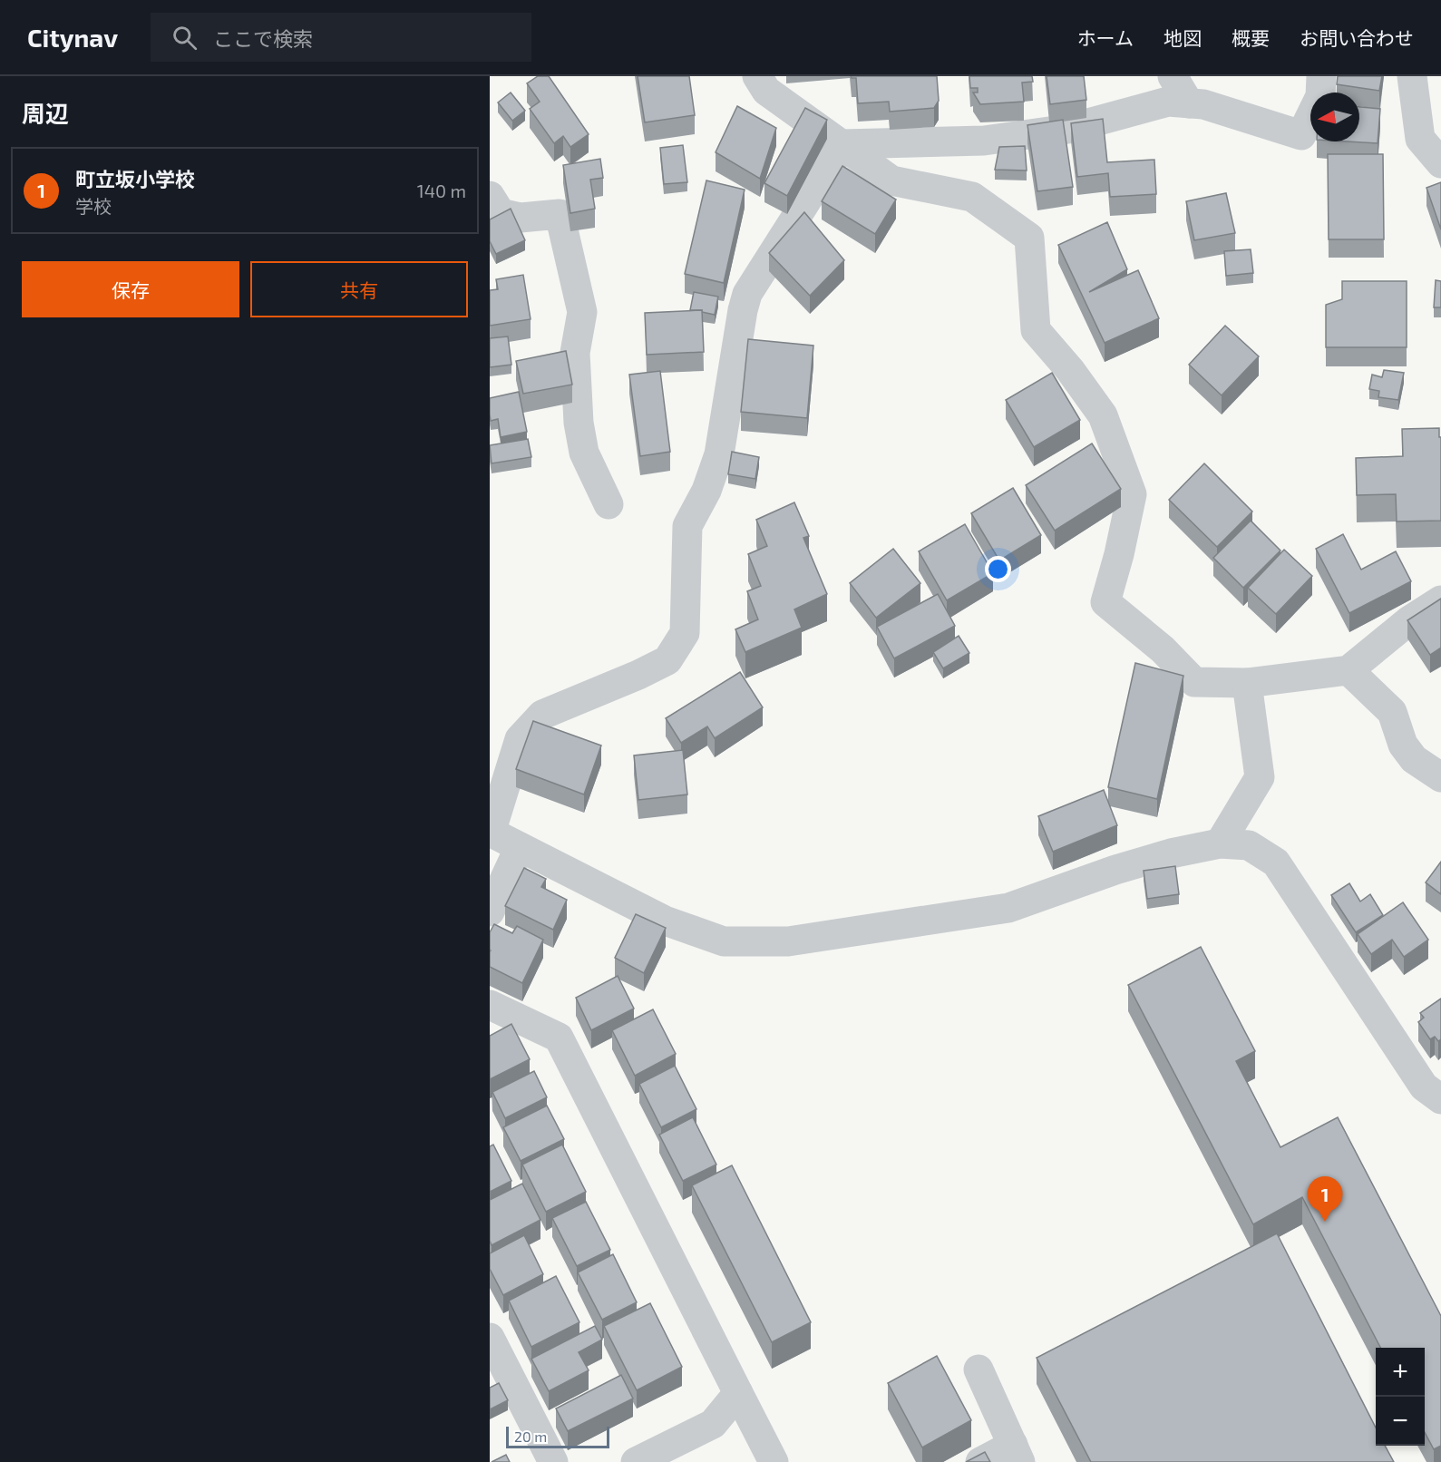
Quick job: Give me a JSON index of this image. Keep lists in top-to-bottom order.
{
  "scale_bar": "20 m",
  "north": "left",
  "page": {
    "header": "Citynav",
    "search": "ここで検索",
    "nav": [
      "ホーム",
      "地図",
      "概要",
      "お問い合わせ"
    ],
    "heading": "周辺",
    "list": [
      {
        "mark": "1",
        "name": "町立坂小学校",
        "note": "学校",
        "value": "140 m"
      }
    ],
    "buttons": ["保存", "共有"],
    "pins": "1",
    "map_buttons": ["+", "−"],
    "scale": "20 m"
  }
}
